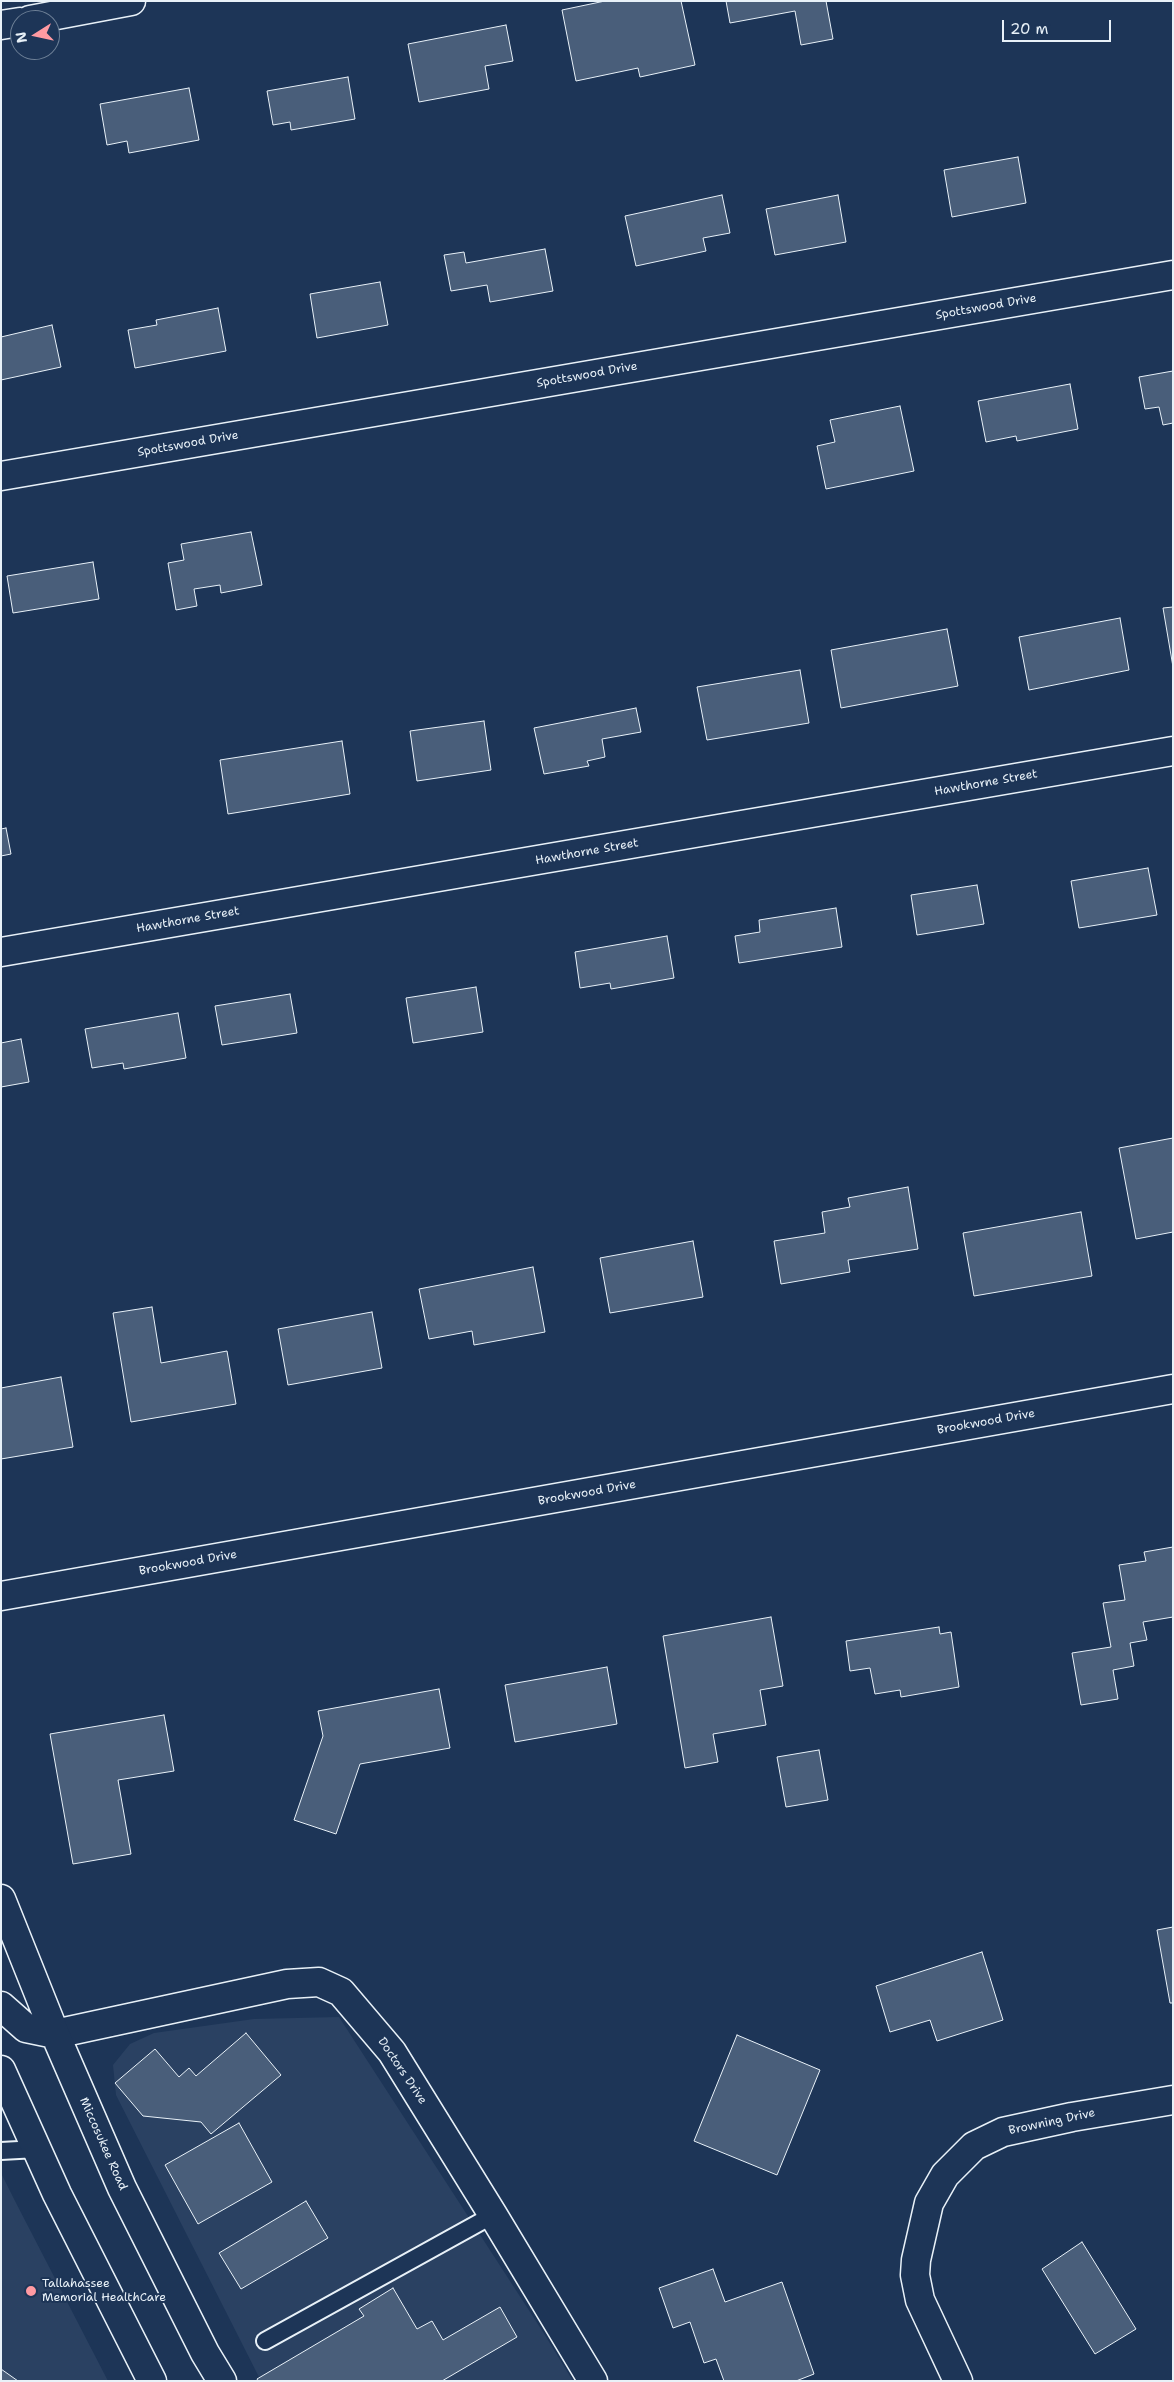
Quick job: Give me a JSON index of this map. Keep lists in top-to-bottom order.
{
  "streets": {
    "street": [
      "Spottswood Drive",
      "Hawthorne Street",
      "Brookwood Drive",
      "Doctors Drive",
      "Browning Drive",
      "Miccosukee Road"
    ]
  },
  "crossings": [
    ["Doctors Drive", "Miccosukee Road"]
  ],
  "places": ["Tallahassee Memorial HealthCare"],
  "scale_bar": "20 m",
  "north": "left"
}
